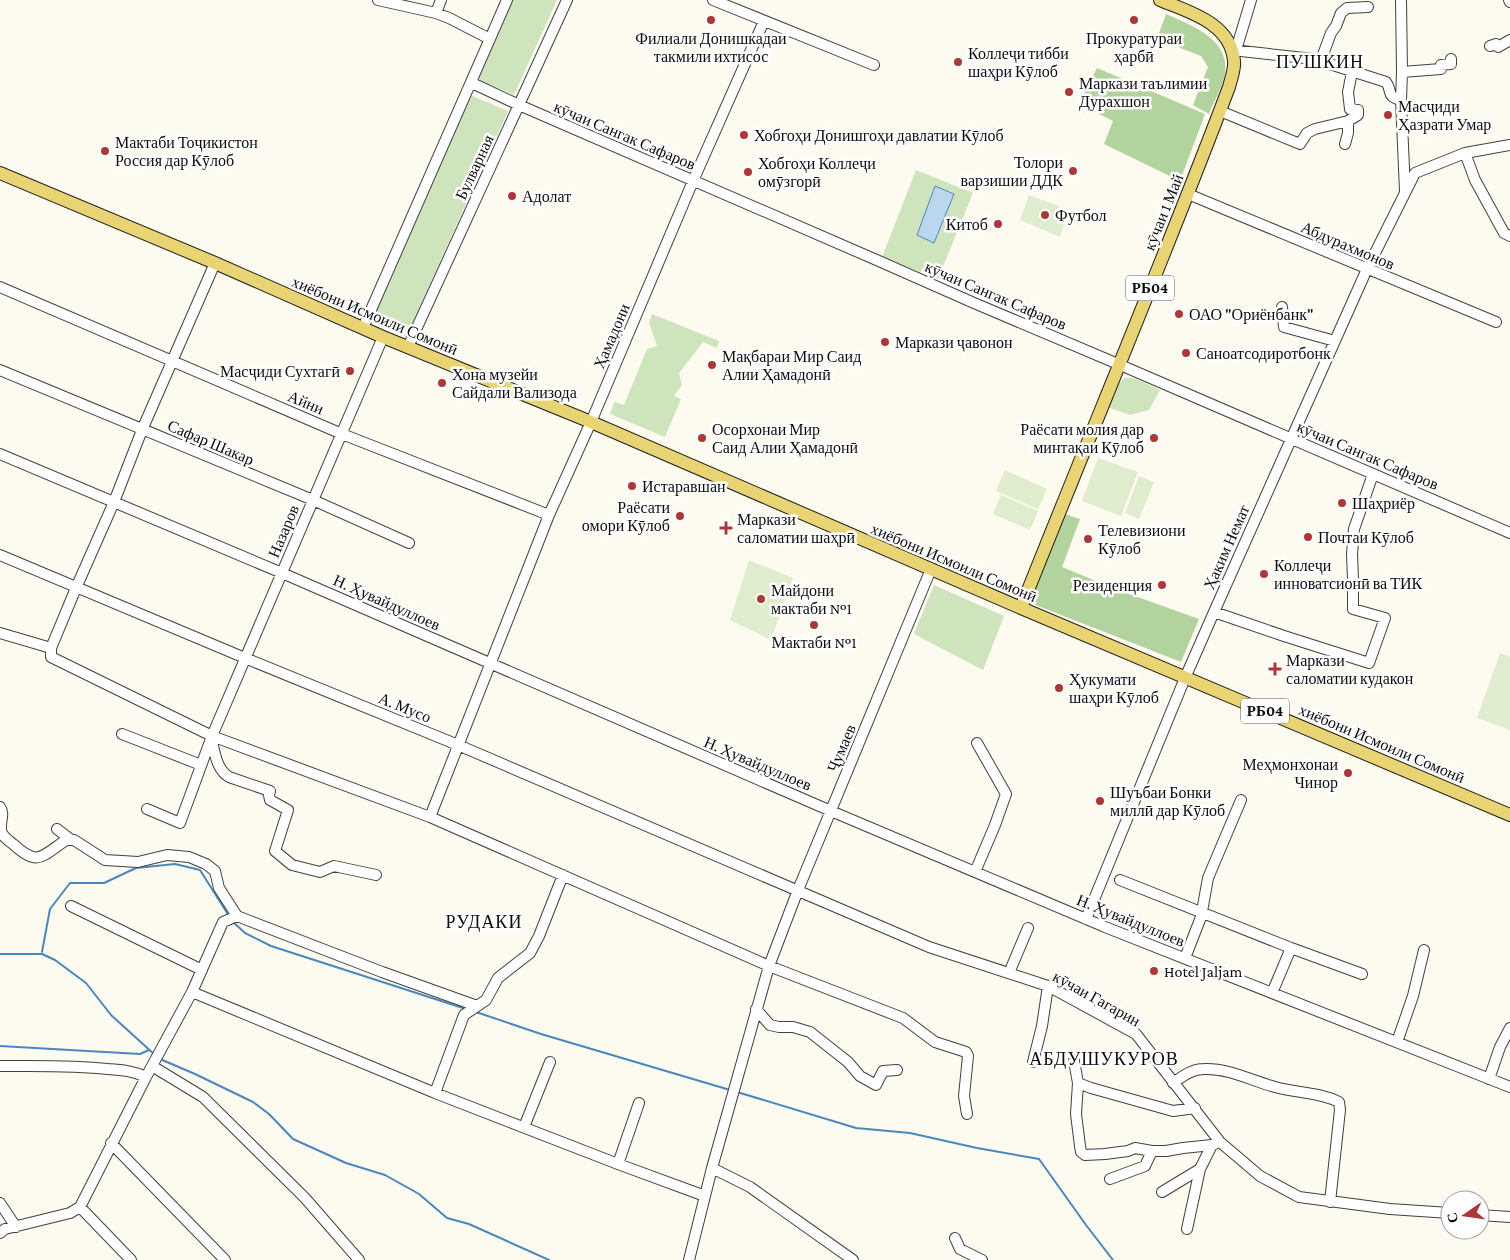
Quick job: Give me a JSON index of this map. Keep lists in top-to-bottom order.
{
  "streets": {
    "main road": ["кӯчаи 1 Май", "РБ04", "хиёбони Исмоили Сомонӣ"],
    "street": [
      "кӯчаи Сангак Сафаров",
      "Булварная",
      "Абдурахмонов",
      "Ҳамадони",
      "Айни",
      "Сафар Шакар",
      "Назаров",
      "Ҳаким Немат",
      "Н. Ҳувайдуллоев",
      "А. Мусо",
      "Ҷумаев",
      "кӯчаи Гагарин"
    ]
  },
  "crossings": [
    ["кӯчаи Сангак Сафаров", "Булварная"],
    ["кӯчаи Сангак Сафаров", "кӯчаи 1 Май"],
    ["кӯчаи Сангак Сафаров", "Ҳамадони"],
    ["кӯчаи Сангак Сафаров", "Ҳаким Немат"],
    ["Булварная", "хиёбони Исмоили Сомонӣ"],
    ["кӯчаи 1 Май", "Абдурахмонов"],
    ["кӯчаи 1 Май", "хиёбони Исмоили Сомонӣ"],
    ["Абдурахмонов", "Ҳаким Немат"],
    ["хиёбони Исмоили Сомонӣ", "Ҳамадони"],
    ["хиёбони Исмоили Сомонӣ", "Назаров"],
    ["хиёбони Исмоили Сомонӣ", "Ҳаким Немат"],
    ["хиёбони Исмоили Сомонӣ", "Ҷумаев"],
    ["Ҳамадони", "Айни"],
    ["Ҳамадони", "Н. Ҳувайдуллоев"],
    ["Ҳамадони", "А. Мусо"],
    ["Айни", "Назаров"],
    ["Сафар Шакар", "Назаров"],
    ["Назаров", "Н. Ҳувайдуллоев"],
    ["Назаров", "А. Мусо"],
    ["Ҳаким Немат", "Н. Ҳувайдуллоев"],
    ["Н. Ҳувайдуллоев", "Ҷумаев"],
    ["А. Мусо", "Ҷумаев"],
    ["А. Мусо", "кӯчаи Гагарин"],
    ["Ҷумаев", "кӯчаи Гагарин"]
  ],
  "districts": ["ПУШКИН", "РУДАКИ", "АБДУШУКУРОВ"],
  "places": {
    "other": [
      "Филиали Донишкадаи такмили ихтисос",
      "Прокуратураи ҳарбӣ",
      "Коллеҷи тибби шаҳри Кӯлоб",
      "Маркази таълимии Дурахшон",
      "Масҷиди Ҳазрати Умар",
      "Хобгоҳи Донишгоҳи давлатии Кӯлоб",
      "Мактаби Тоҷикистон Россия дар Кӯлоб",
      "Толори варзишии ДДК",
      "Хобгоҳи Коллеҷи омӯзгорӣ",
      "Адолат",
      "Футбол",
      "Китоб",
      "ОАО \"Ориёнбанк\"",
      "Маркази ҷавонон",
      "Саноатсодиротбонк",
      "Мақбараи Мир Саид Алии Ҳамадонӣ",
      "Масҷиди Сухтагӣ",
      "Хона музейи Сайдали Вализода",
      "Осорхонаи Мир Саид Алии Ҳамадонӣ",
      "Раёсати молия дар минтақаи Кӯлоб",
      "Истаравшан",
      "Шаҳриёр",
      "Раёсати омори Кӯлоб",
      "Почтаи Кӯлоб",
      "Телевизиони Кӯлоб",
      "Коллеҷи инноватсионӣ ва ТИК",
      "Резиденция",
      "Майдони мактаби №1",
      "Мактаби №1",
      "Ҳукумати шаҳри Кӯлоб",
      "Меҳмонхонаи Чинор",
      "Шуъбаи Бонки миллӣ дар Кӯлоб",
      "Hotel Jaljam"
    ],
    "health": ["Маркази саломатии шаҳрӣ", "Маркази саломатии кудакон"]
  },
  "north": "left"
}
